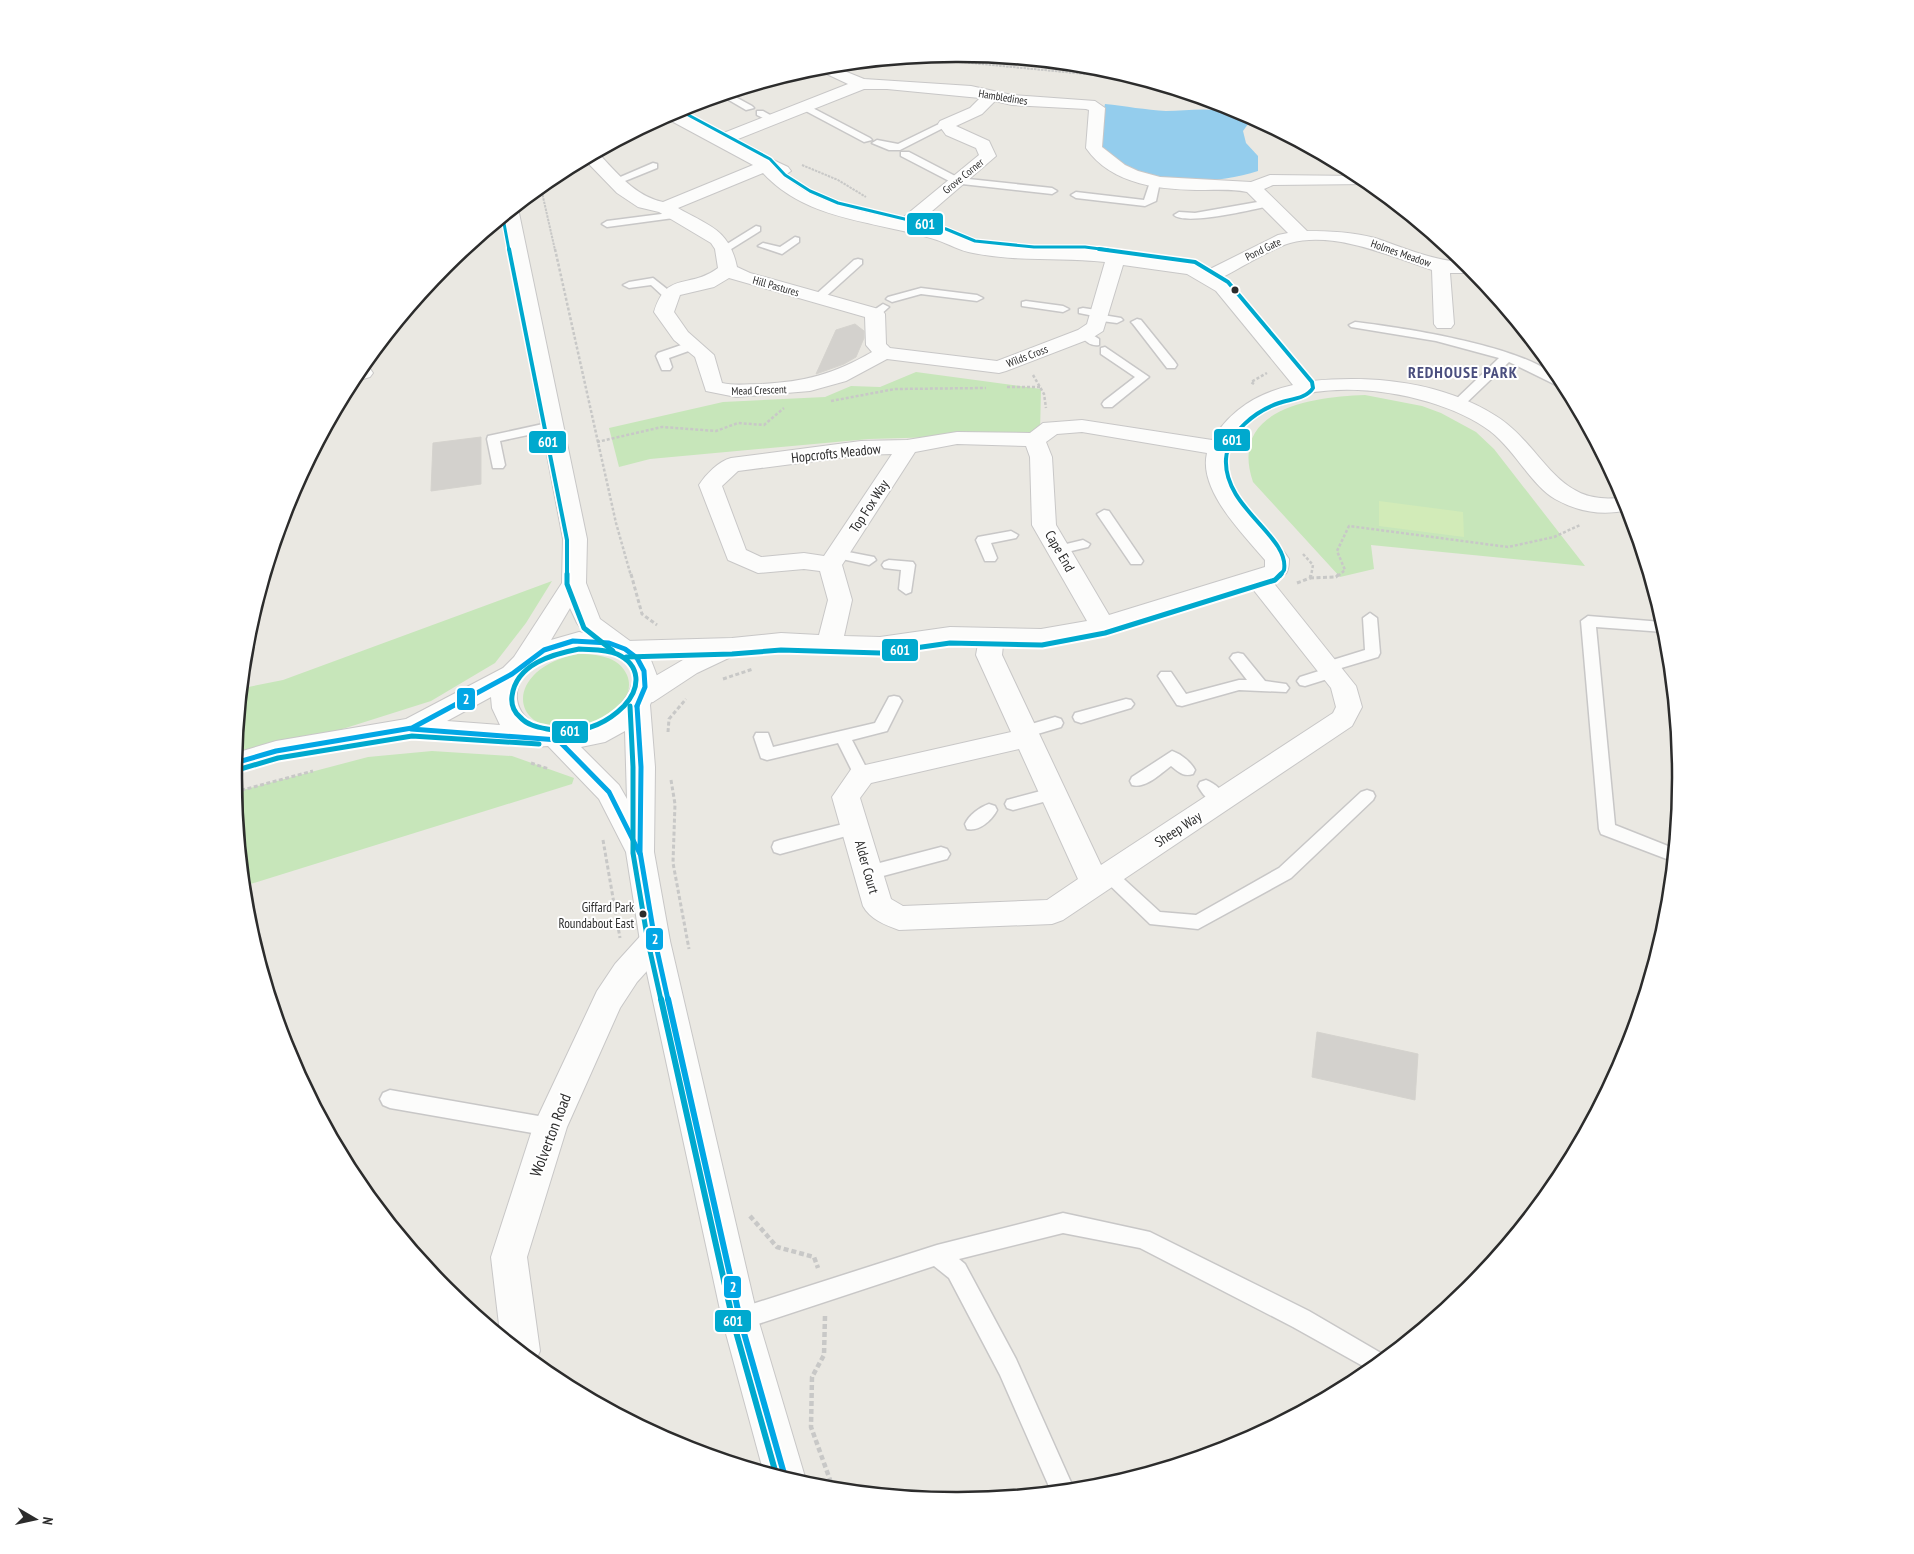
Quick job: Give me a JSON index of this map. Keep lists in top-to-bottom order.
{
  "streets": {
    "street": [
      "Hambledines",
      "Grove Corner",
      "Pond Gate",
      "Holmes Meadow",
      "Hill Pastures",
      "Wilds Cross",
      "Mead Crescent",
      "Hopcrofts Meadow",
      "Top Fox Way",
      "Cape End",
      "Sheep Way",
      "Alder Court",
      "Wolverton Road"
    ]
  },
  "crossings": [
    ["Hambledines", "Pond Gate"],
    ["Pond Gate", "Holmes Meadow"],
    ["Wilds Cross", "Mead Crescent"],
    ["Hopcrofts Meadow", "Top Fox Way"],
    ["Hopcrofts Meadow", "Cape End"],
    ["Sheep Way", "Alder Court"]
  ],
  "districts": ["REDHOUSE PARK"],
  "places": ["Giffard Park Roundabout East"],
  "lines": ["transit line 601", "transit line 2"],
  "north": "right"
}
